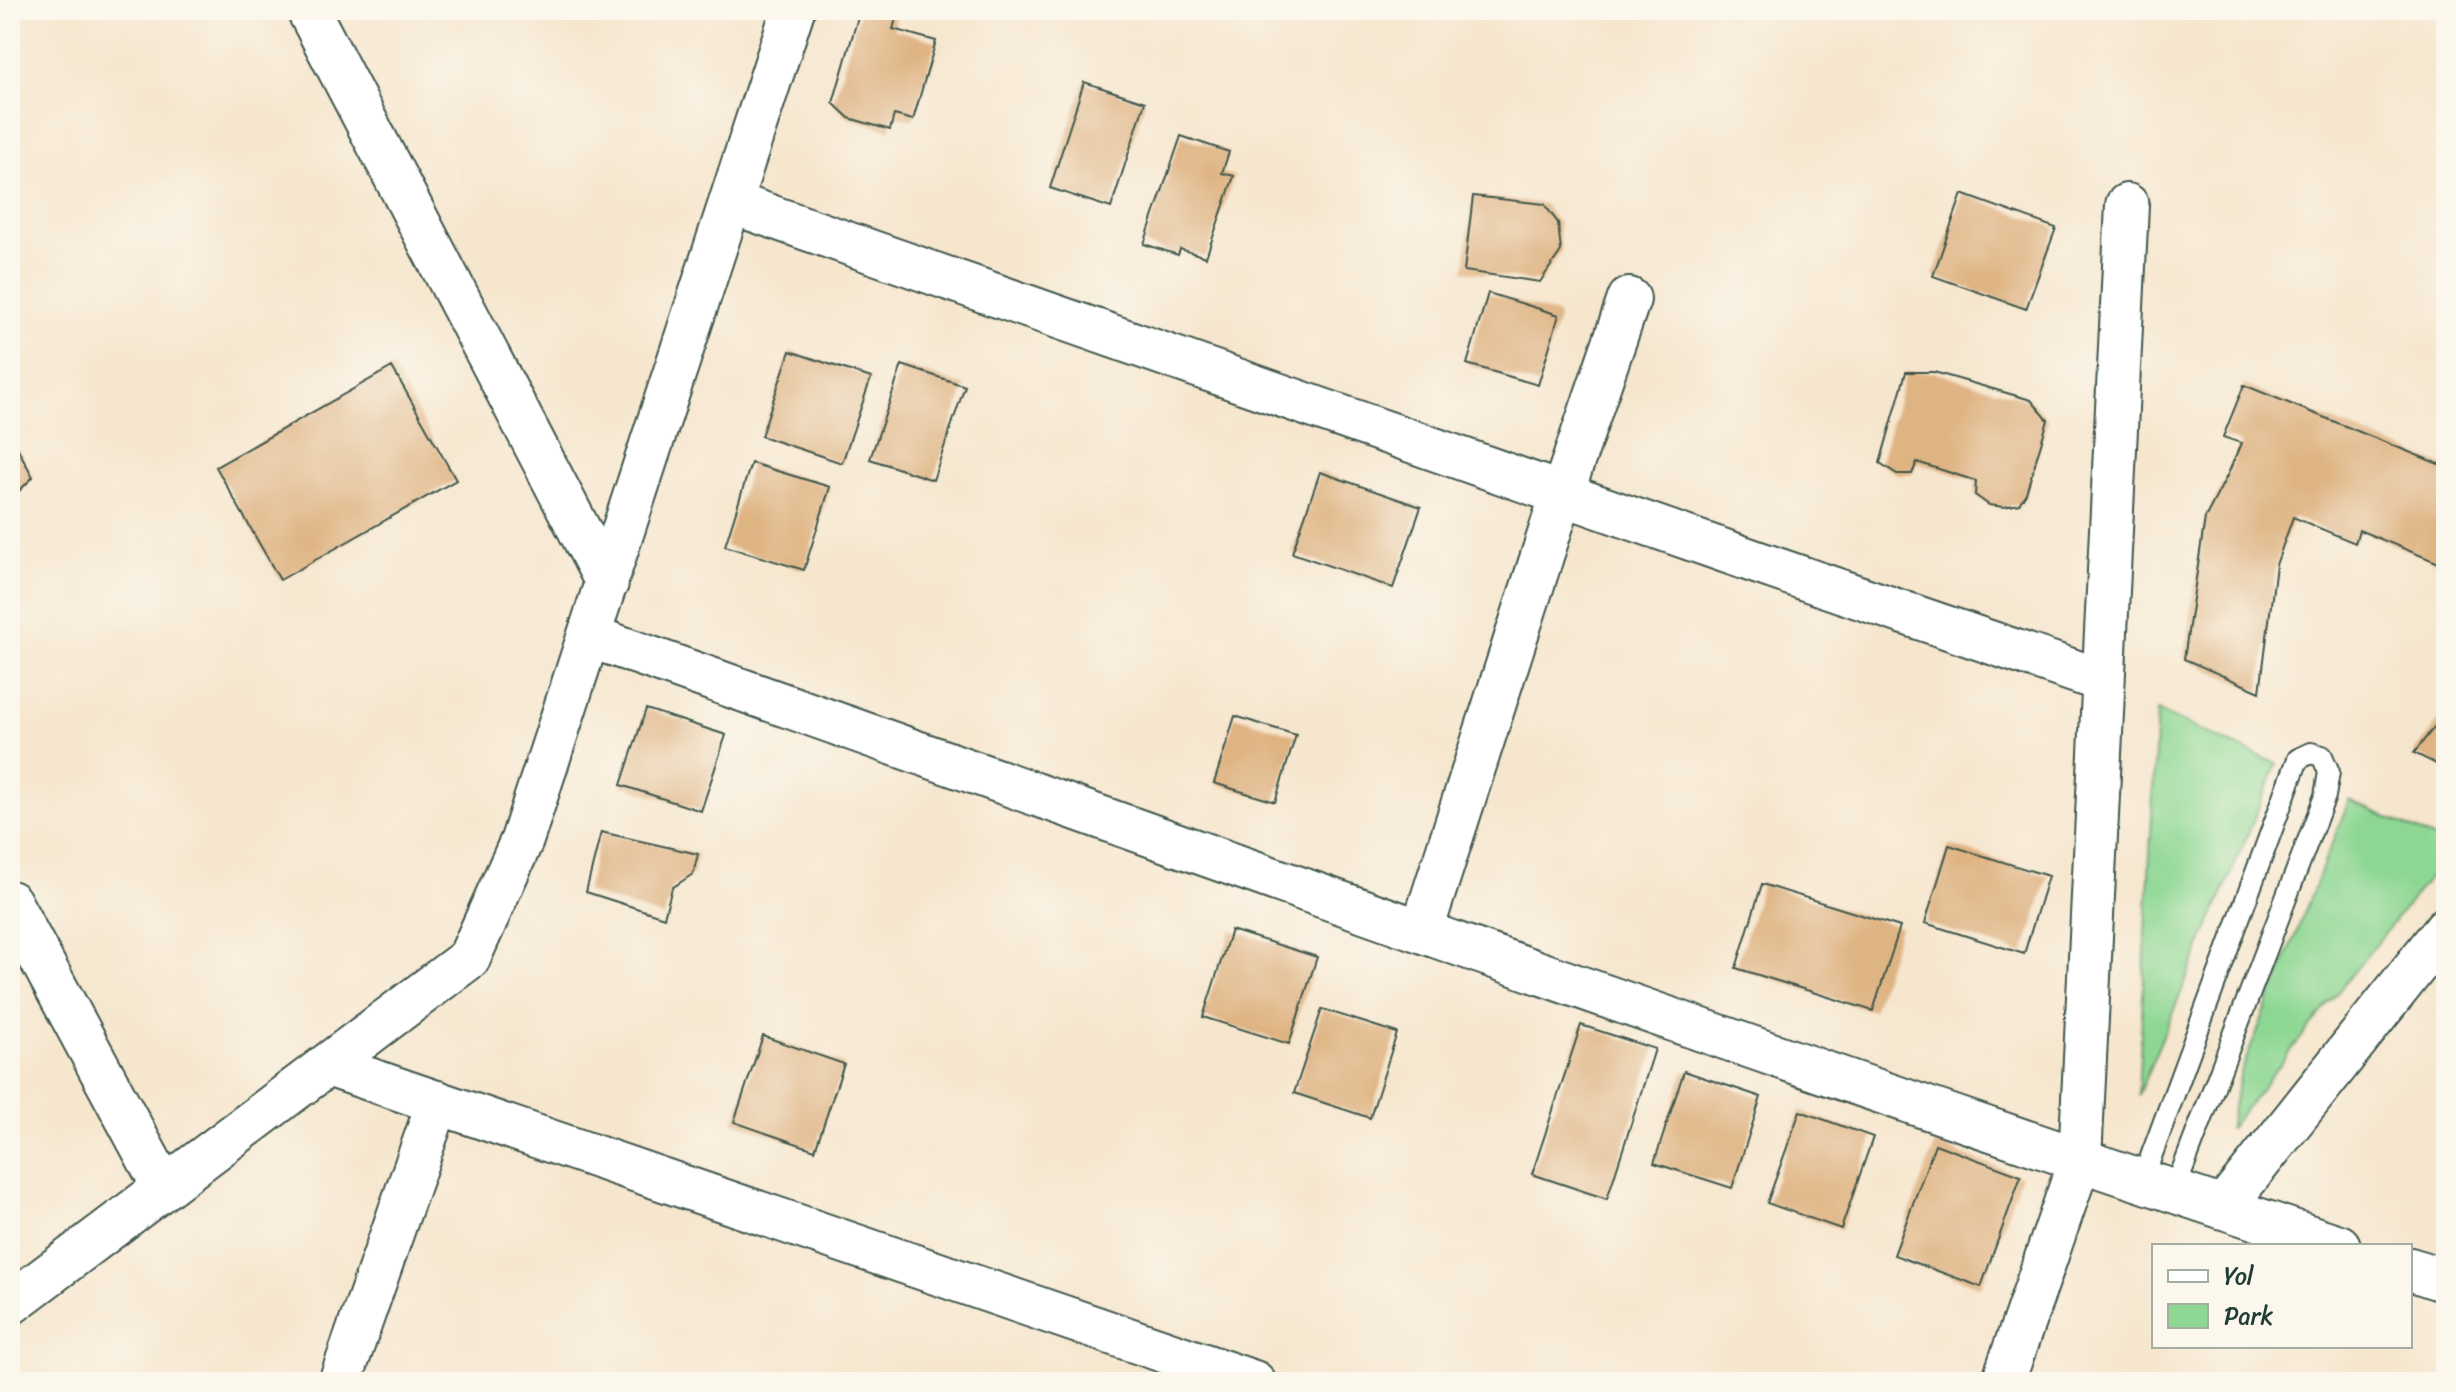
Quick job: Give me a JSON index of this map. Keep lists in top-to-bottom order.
{
  "legend": ["Yol", "Park"]
}
